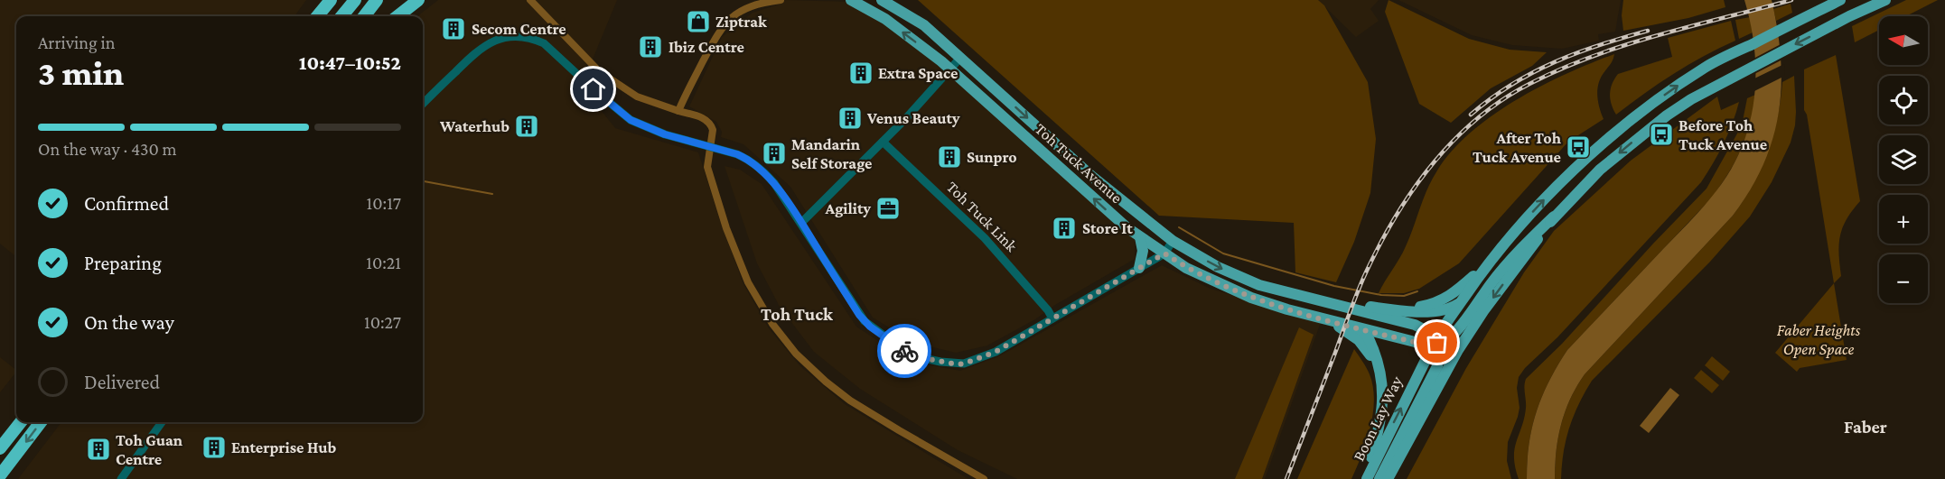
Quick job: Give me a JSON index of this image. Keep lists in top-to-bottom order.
{
  "streets": {
    "main road": ["Toh Tuck Avenue", "Boon Lay Way"],
    "street": ["Toh Tuck Link"]
  },
  "crossings": [
    ["Toh Tuck Avenue", "Boon Lay Way"]
  ],
  "districts": ["Toh Tuck", "Faber"],
  "parks": ["Faber Heights Open Space"],
  "places": {
    "shop": ["Ziptrak"],
    "building": [
      "Secom Centre",
      "Ibiz Centre",
      "Extra Space",
      "Venus Beauty",
      "Waterhub",
      "Mandarin Self Storage",
      "Sunpro",
      "Store It",
      "Enterprise Hub",
      "Toh Guan Centre"
    ],
    "bus stop": ["Before Toh Tuck Avenue", "After Toh Tuck Avenue"],
    "office": ["Agility"]
  },
  "north": "left",
  "page": {
    "map_buttons": ["+", "−"],
    "heading": ["3 min", "Arriving in", "10:47–10:52"],
    "bar": "On the way · 430 m",
    "list": [
      ["Confirmed", "10:17"],
      ["Preparing", "10:21"],
      ["On the way", "10:27"],
      "Delivered"
    ]
  }
}
